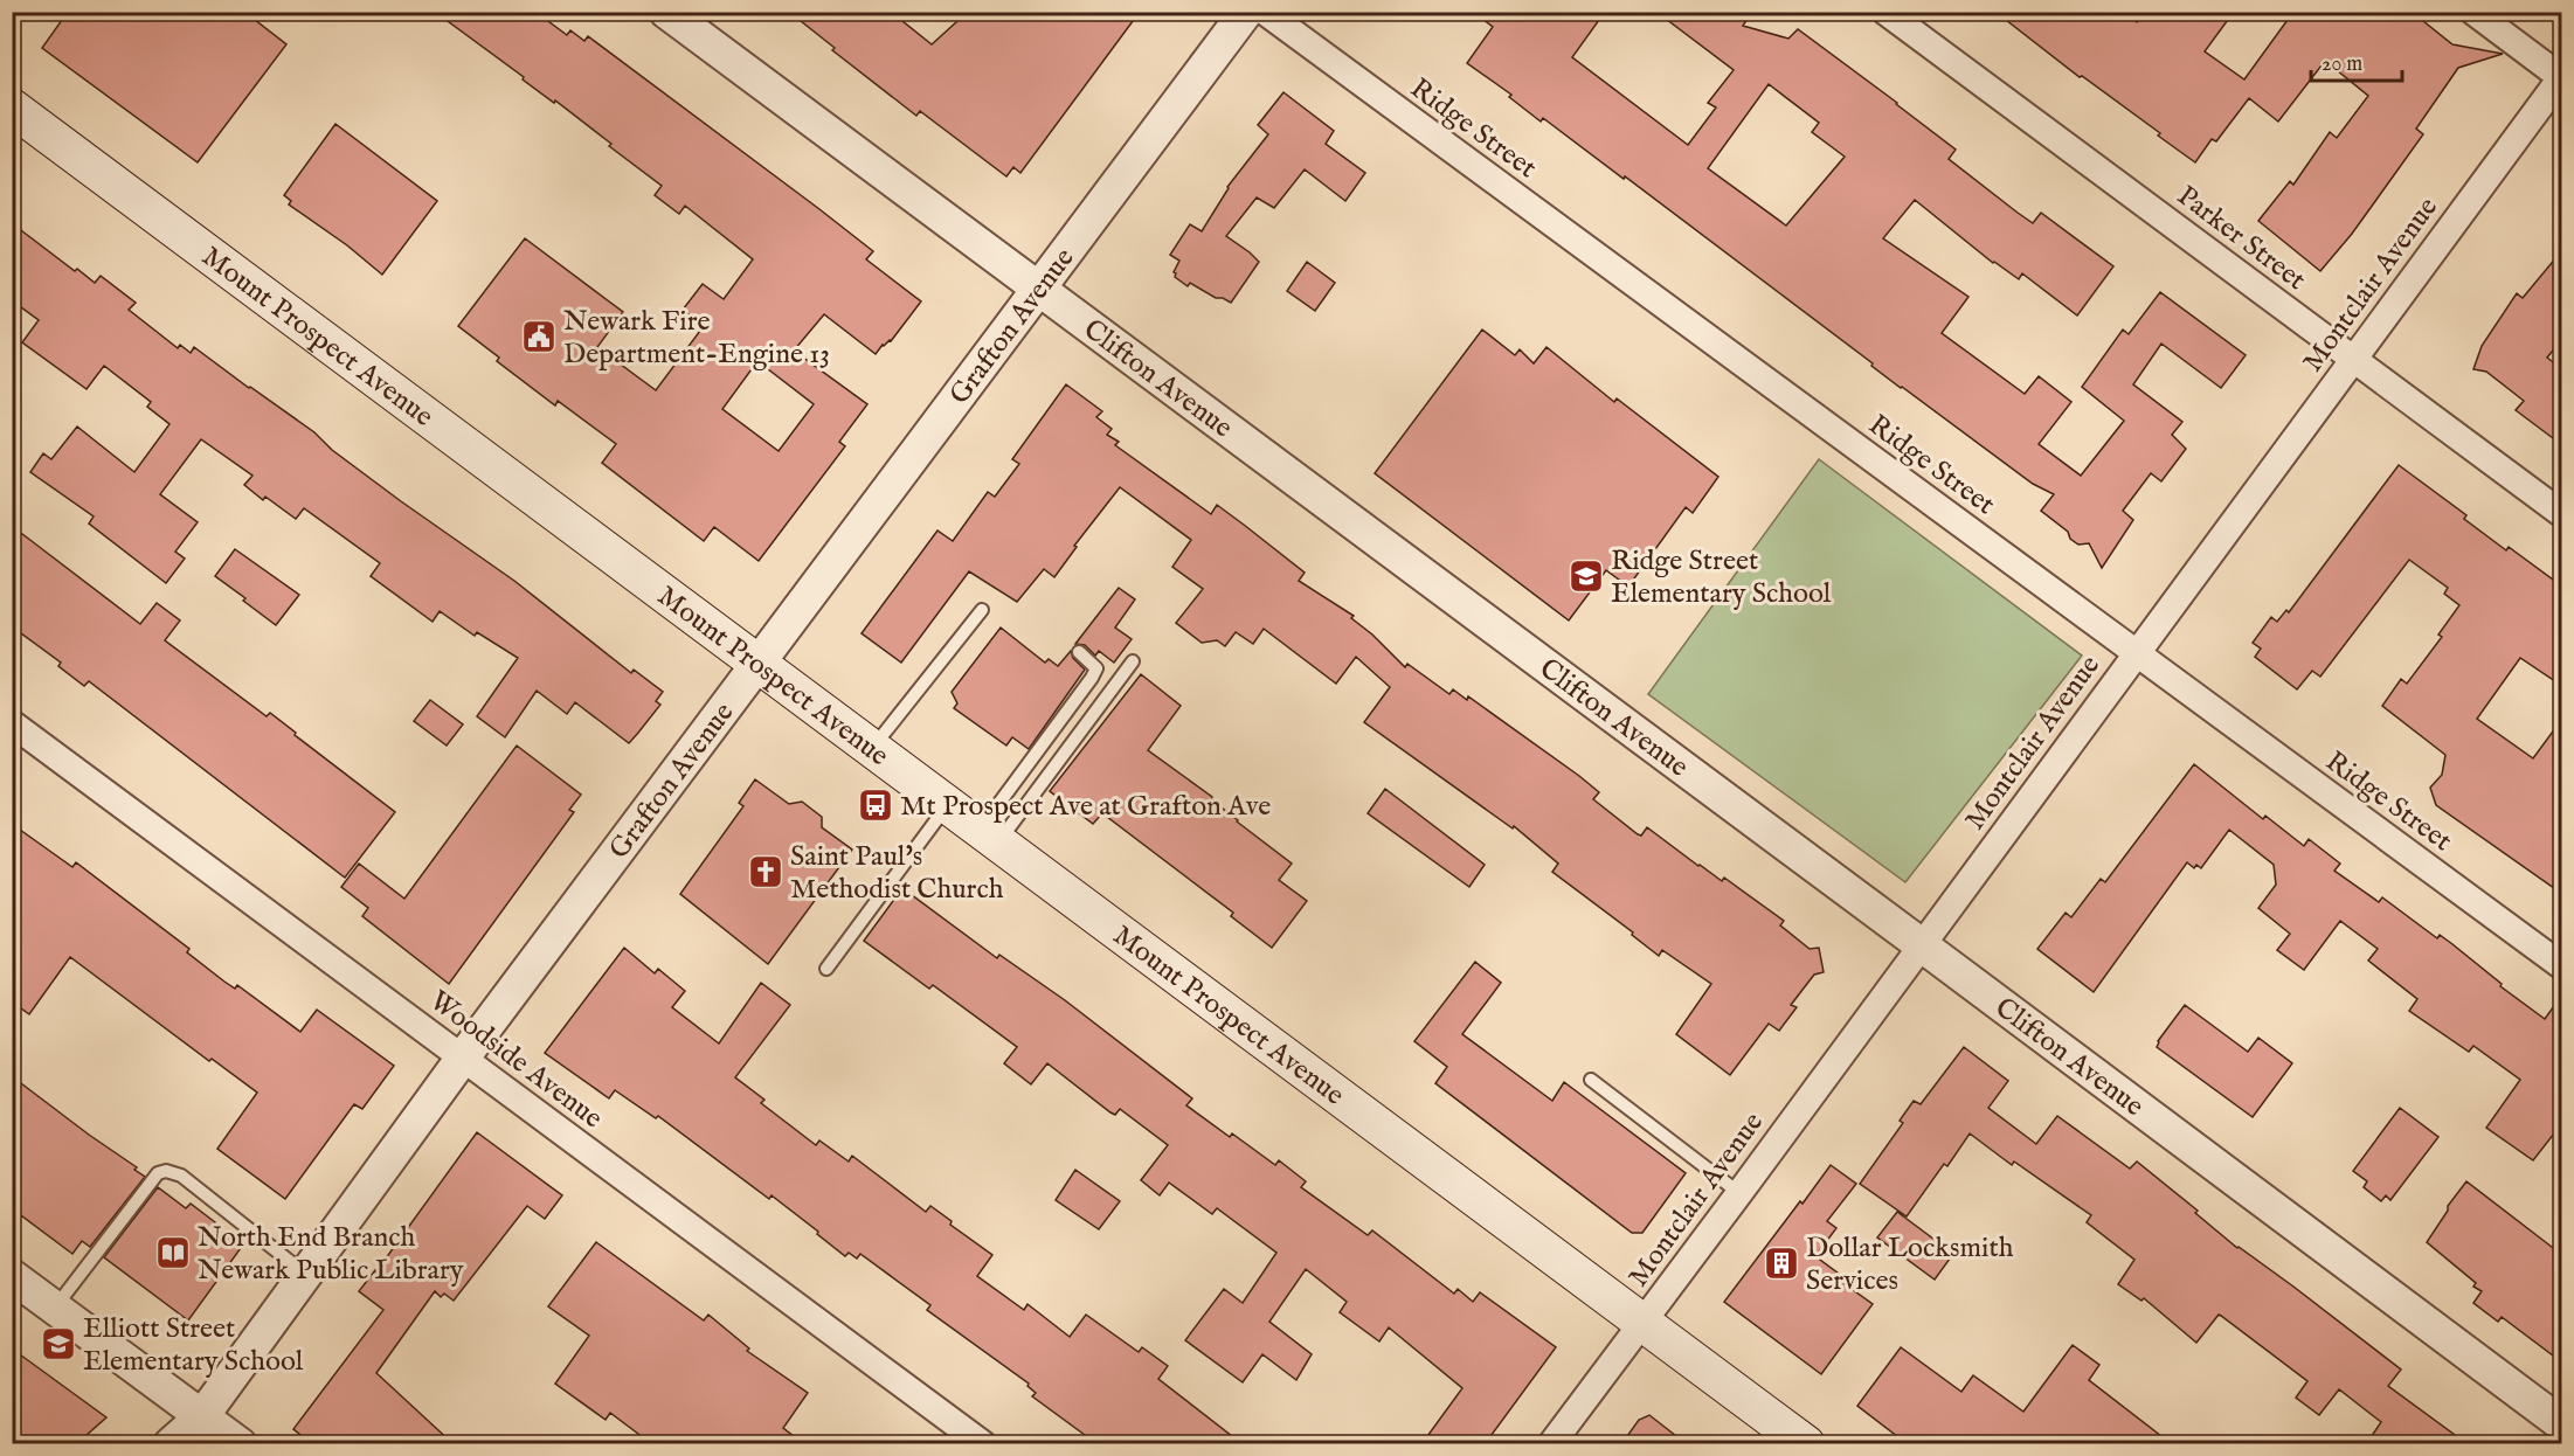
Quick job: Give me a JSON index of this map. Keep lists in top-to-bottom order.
{
  "streets": {
    "main road": ["Mount Prospect Avenue"],
    "street": [
      "Ridge Street",
      "Parker Street",
      "Montclair Avenue",
      "Grafton Avenue",
      "Clifton Avenue",
      "Woodside Avenue"
    ]
  },
  "crossings": [
    ["Ridge Street", "Montclair Avenue"],
    ["Parker Street", "Montclair Avenue"],
    ["Montclair Avenue", "Mount Prospect Avenue"],
    ["Montclair Avenue", "Clifton Avenue"],
    ["Grafton Avenue", "Mount Prospect Avenue"],
    ["Grafton Avenue", "Clifton Avenue"],
    ["Grafton Avenue", "Woodside Avenue"]
  ],
  "places": {
    "public building": ["Newark Fire Department-Engine 13"],
    "school or university": ["Ridge Street Elementary School", "Elliott Street Elementary School"],
    "bus stop": ["Mt Prospect Ave at Grafton Ave"],
    "church": ["Saint Paul's Methodist Church"],
    "library": ["North End Branch Newark Public Library"],
    "building": ["Dollar Locksmith Services"]
  },
  "scale_bar": "20 m"
}
